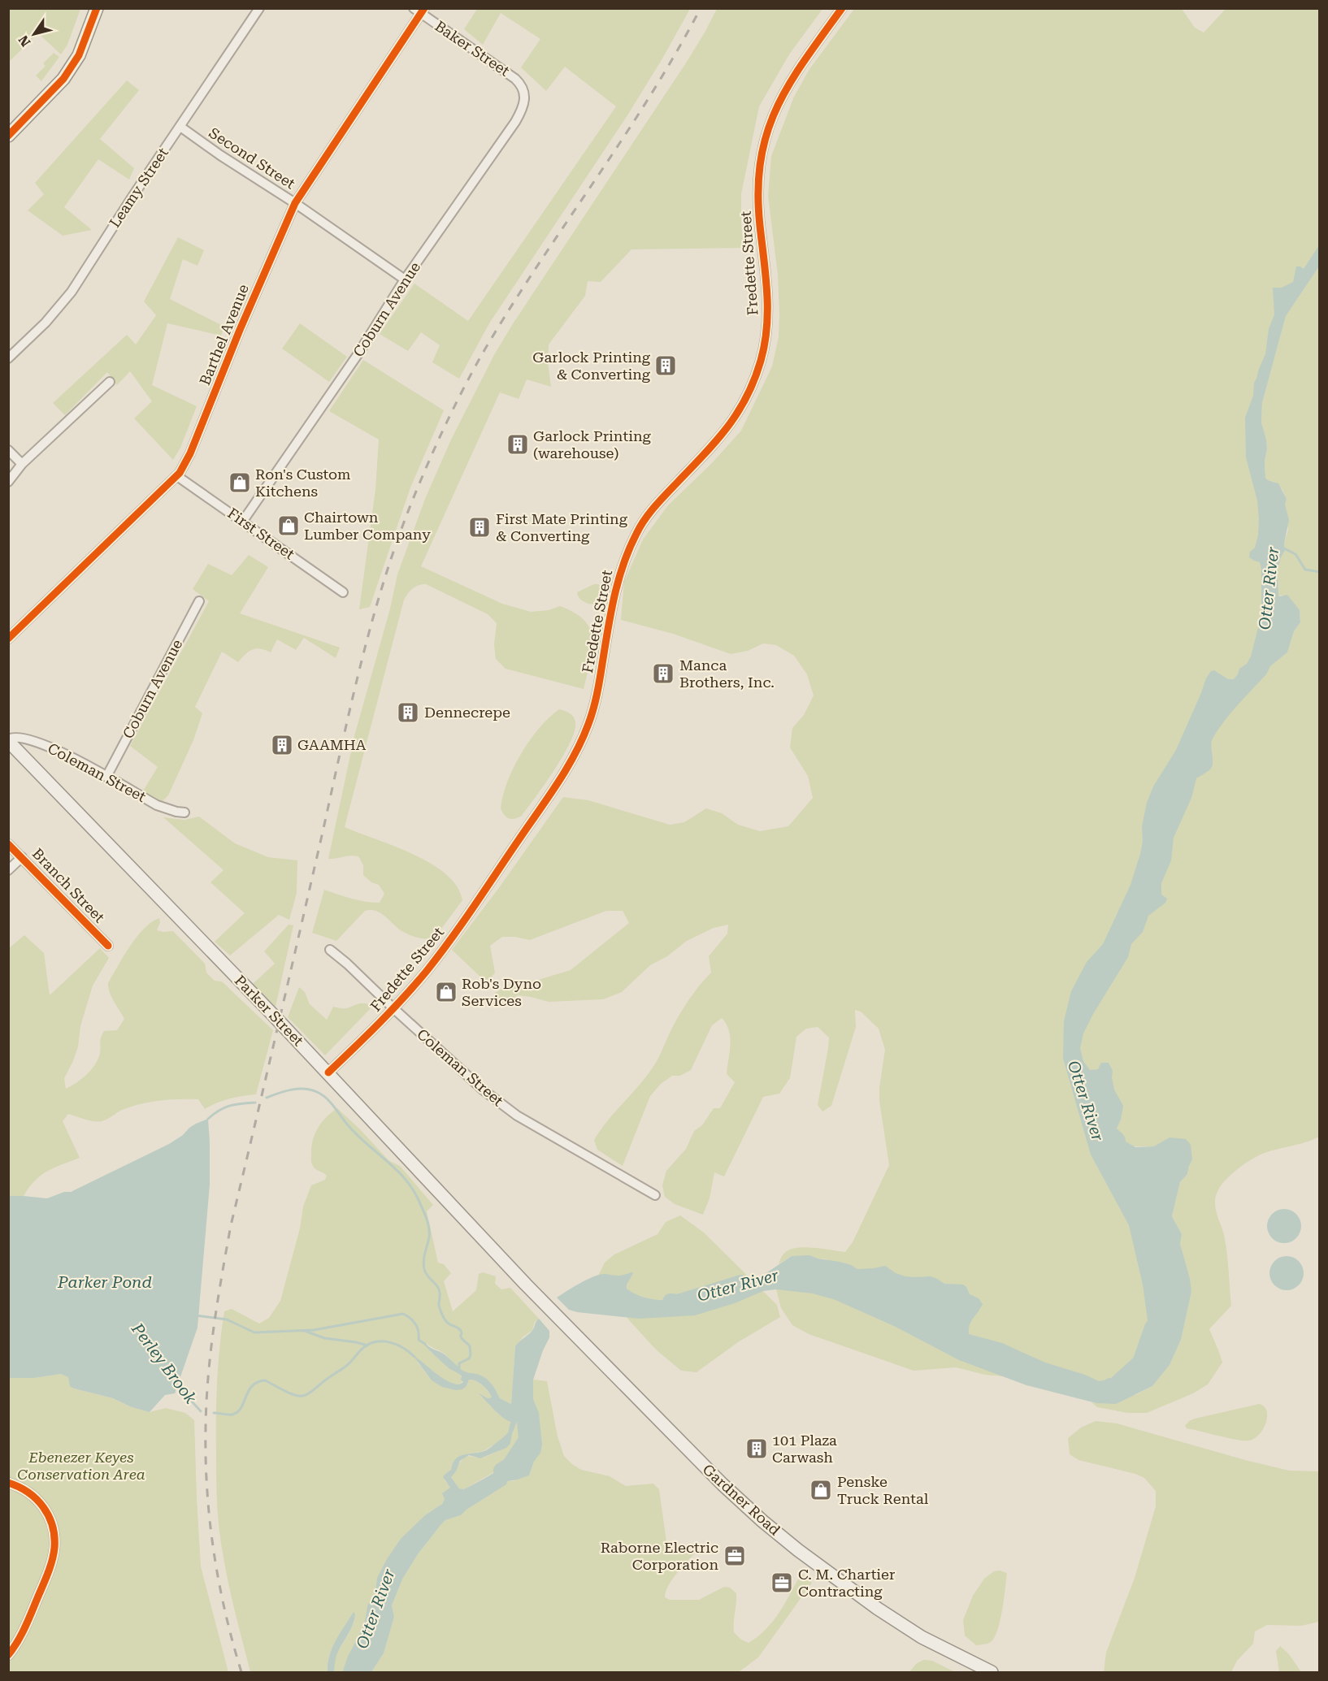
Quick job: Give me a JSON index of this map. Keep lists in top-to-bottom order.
{
  "streets": {
    "main road": ["Parker Street", "Gardner Road"],
    "street": [
      "Baker Street",
      "Second Street",
      "Leamy Street",
      "Fredette Street",
      "Coburn Avenue",
      "Barthel Avenue",
      "First Street",
      "Coleman Street",
      "Branch Street"
    ]
  },
  "crossings": [
    ["Baker Street", "Coburn Avenue"],
    ["Baker Street", "Barthel Avenue"],
    ["Second Street", "Leamy Street"],
    ["Second Street", "Coburn Avenue"],
    ["Second Street", "Barthel Avenue"],
    ["Fredette Street", "Coleman Street"],
    ["Fredette Street", "Parker Street"],
    ["Coburn Avenue", "First Street"],
    ["Coburn Avenue", "Coleman Street"],
    ["Barthel Avenue", "First Street"],
    ["Coleman Street", "Parker Street"],
    ["Parker Street", "Gardner Road"]
  ],
  "water": ["Otter River", "Parker Pond", "Perley Brook"],
  "parks": ["Ebenezer Keyes Conservation Area"],
  "places": {
    "building": [
      "Garlock Printing & Converting",
      "Garlock Printing (warehouse)",
      "First Mate Printing & Converting",
      "Manca Brothers, Inc.",
      "Dennecrepe",
      "GAAMHA",
      "101 Plaza Carwash"
    ],
    "shop": [
      "Ron's Custom Kitchens",
      "Chairtown Lumber Company",
      "Rob's Dyno Services",
      "Penske Truck Rental"
    ],
    "office": ["Raborne Electric Corporation", "C. M. Chartier Contracting"]
  },
  "north": "bottom left"
}
